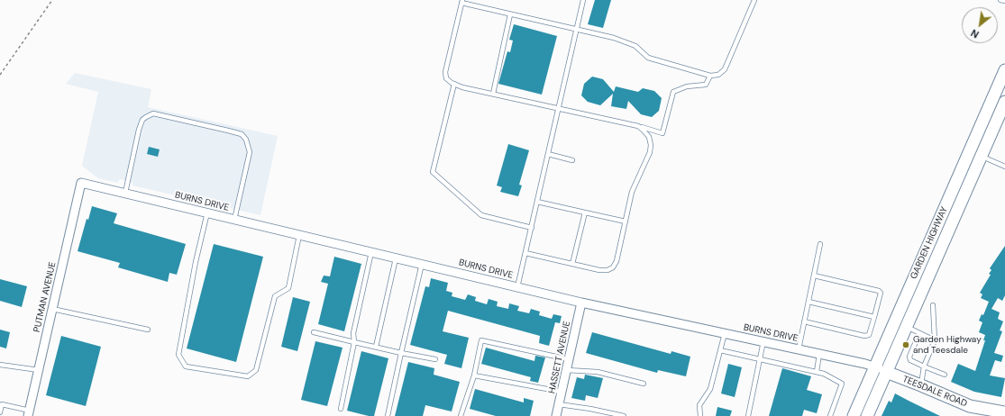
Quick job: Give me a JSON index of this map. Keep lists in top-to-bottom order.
{
  "streets": {
    "main road": ["GARDEN HIGHWAY", "TEESDALE ROAD"],
    "street": ["BURNS DRIVE", "PUTMAN AVENUE", "HASSETT AVENUE"]
  },
  "crossings": [
    ["BURNS DRIVE", "GARDEN HIGHWAY"],
    ["BURNS DRIVE", "PUTMAN AVENUE"],
    ["BURNS DRIVE", "HASSETT AVENUE"],
    ["BURNS DRIVE", "TEESDALE ROAD"],
    ["GARDEN HIGHWAY", "TEESDALE ROAD"]
  ],
  "places": ["Garden Highway and Teesdale"],
  "north": "bottom left"
}
